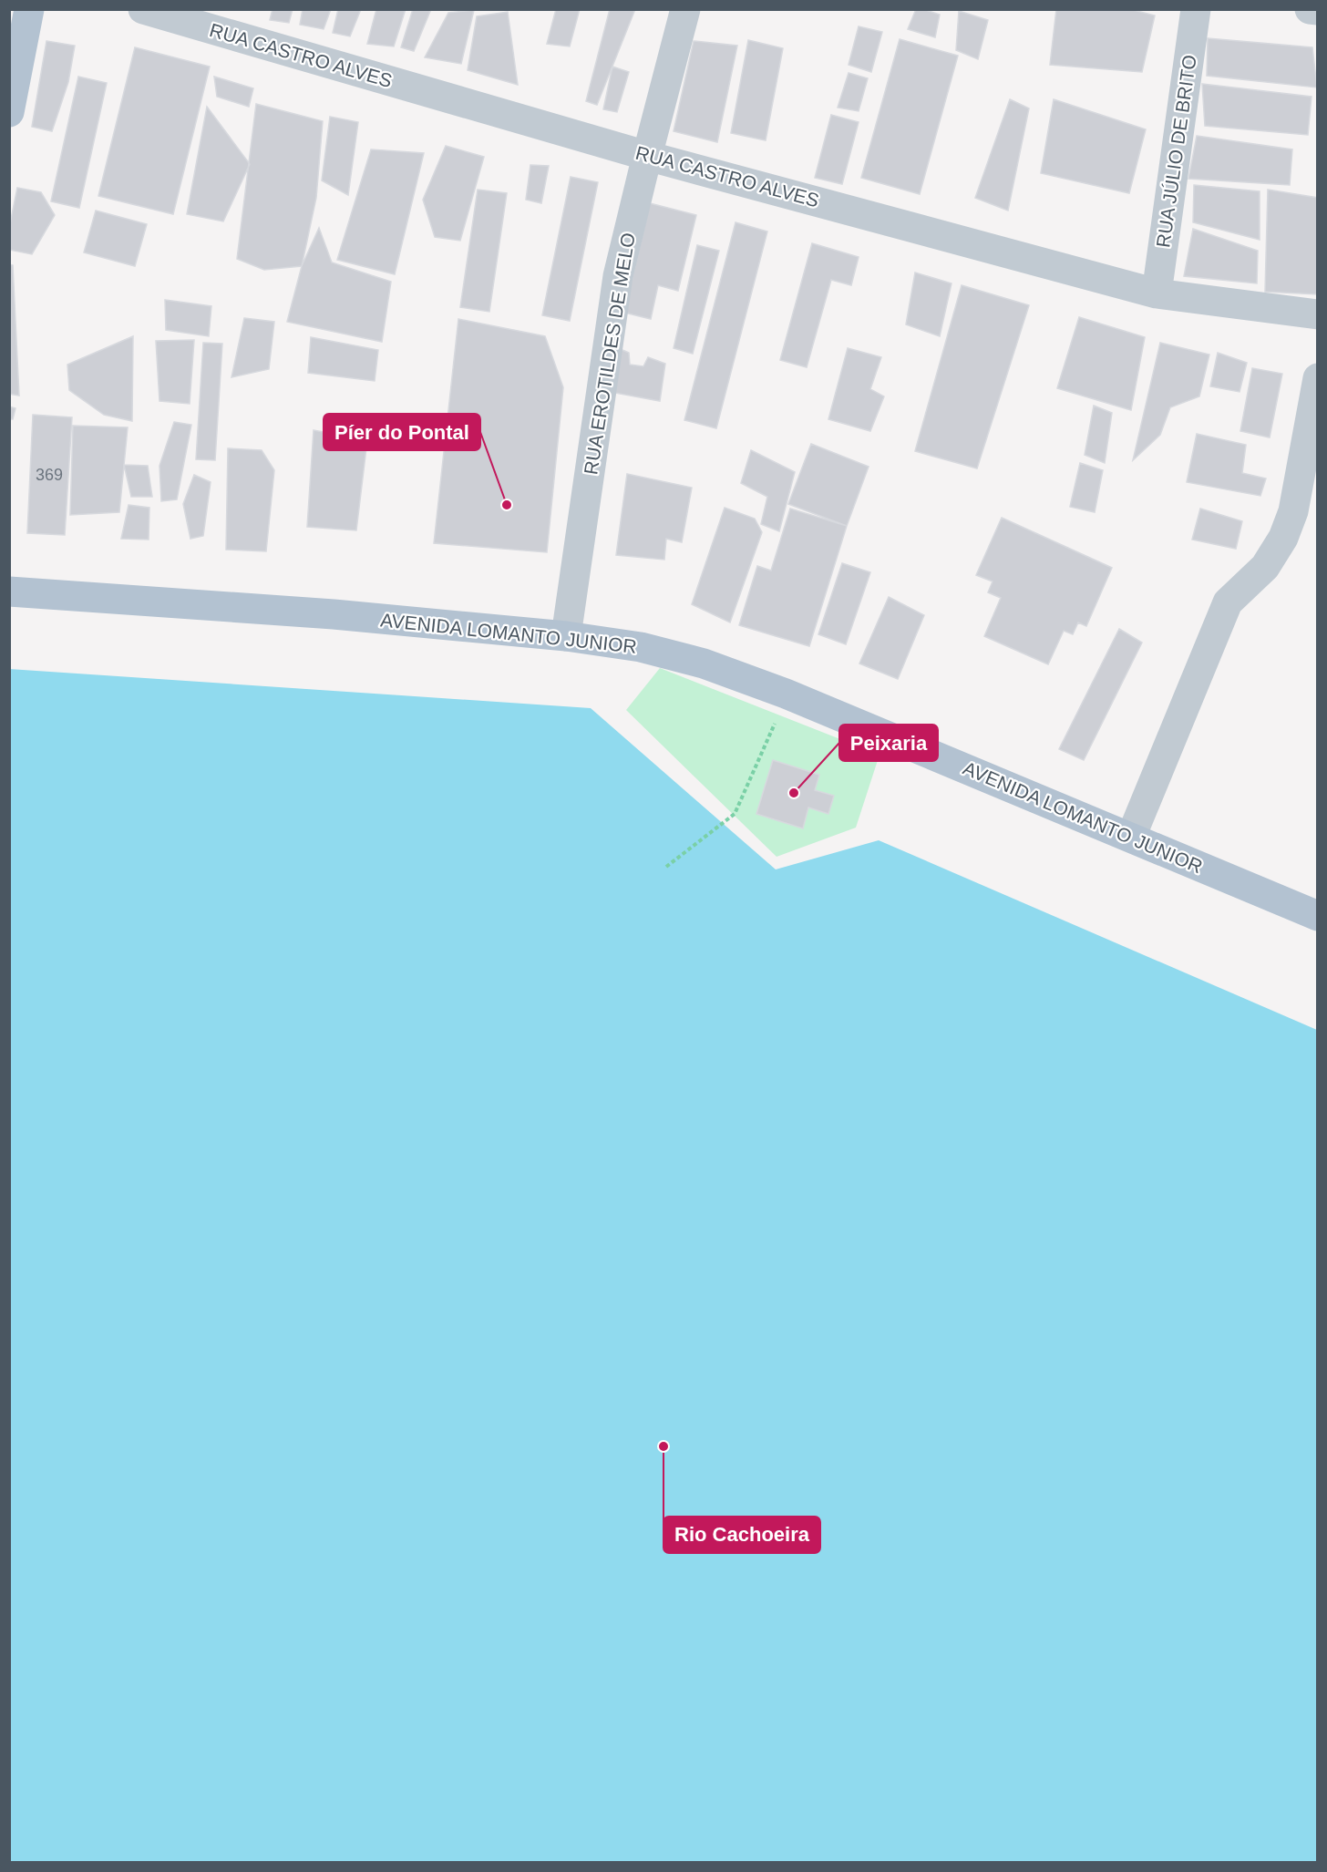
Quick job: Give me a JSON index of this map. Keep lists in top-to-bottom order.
{
  "streets": {
    "main road": ["AVENIDA LOMANTO JUNIOR"],
    "street": ["RUA CASTRO ALVES", "RUA JÚLIO DE BRITO", "RUA EROTILDES DE MELO"]
  },
  "crossings": [
    ["RUA CASTRO ALVES", "RUA JÚLIO DE BRITO"],
    ["RUA CASTRO ALVES", "RUA EROTILDES DE MELO"],
    ["RUA EROTILDES DE MELO", "AVENIDA LOMANTO JUNIOR"]
  ],
  "places": ["Píer do Pontal", "Peixaria", "Rio Cachoeira"],
  "house_numbers": ["369"]
}
